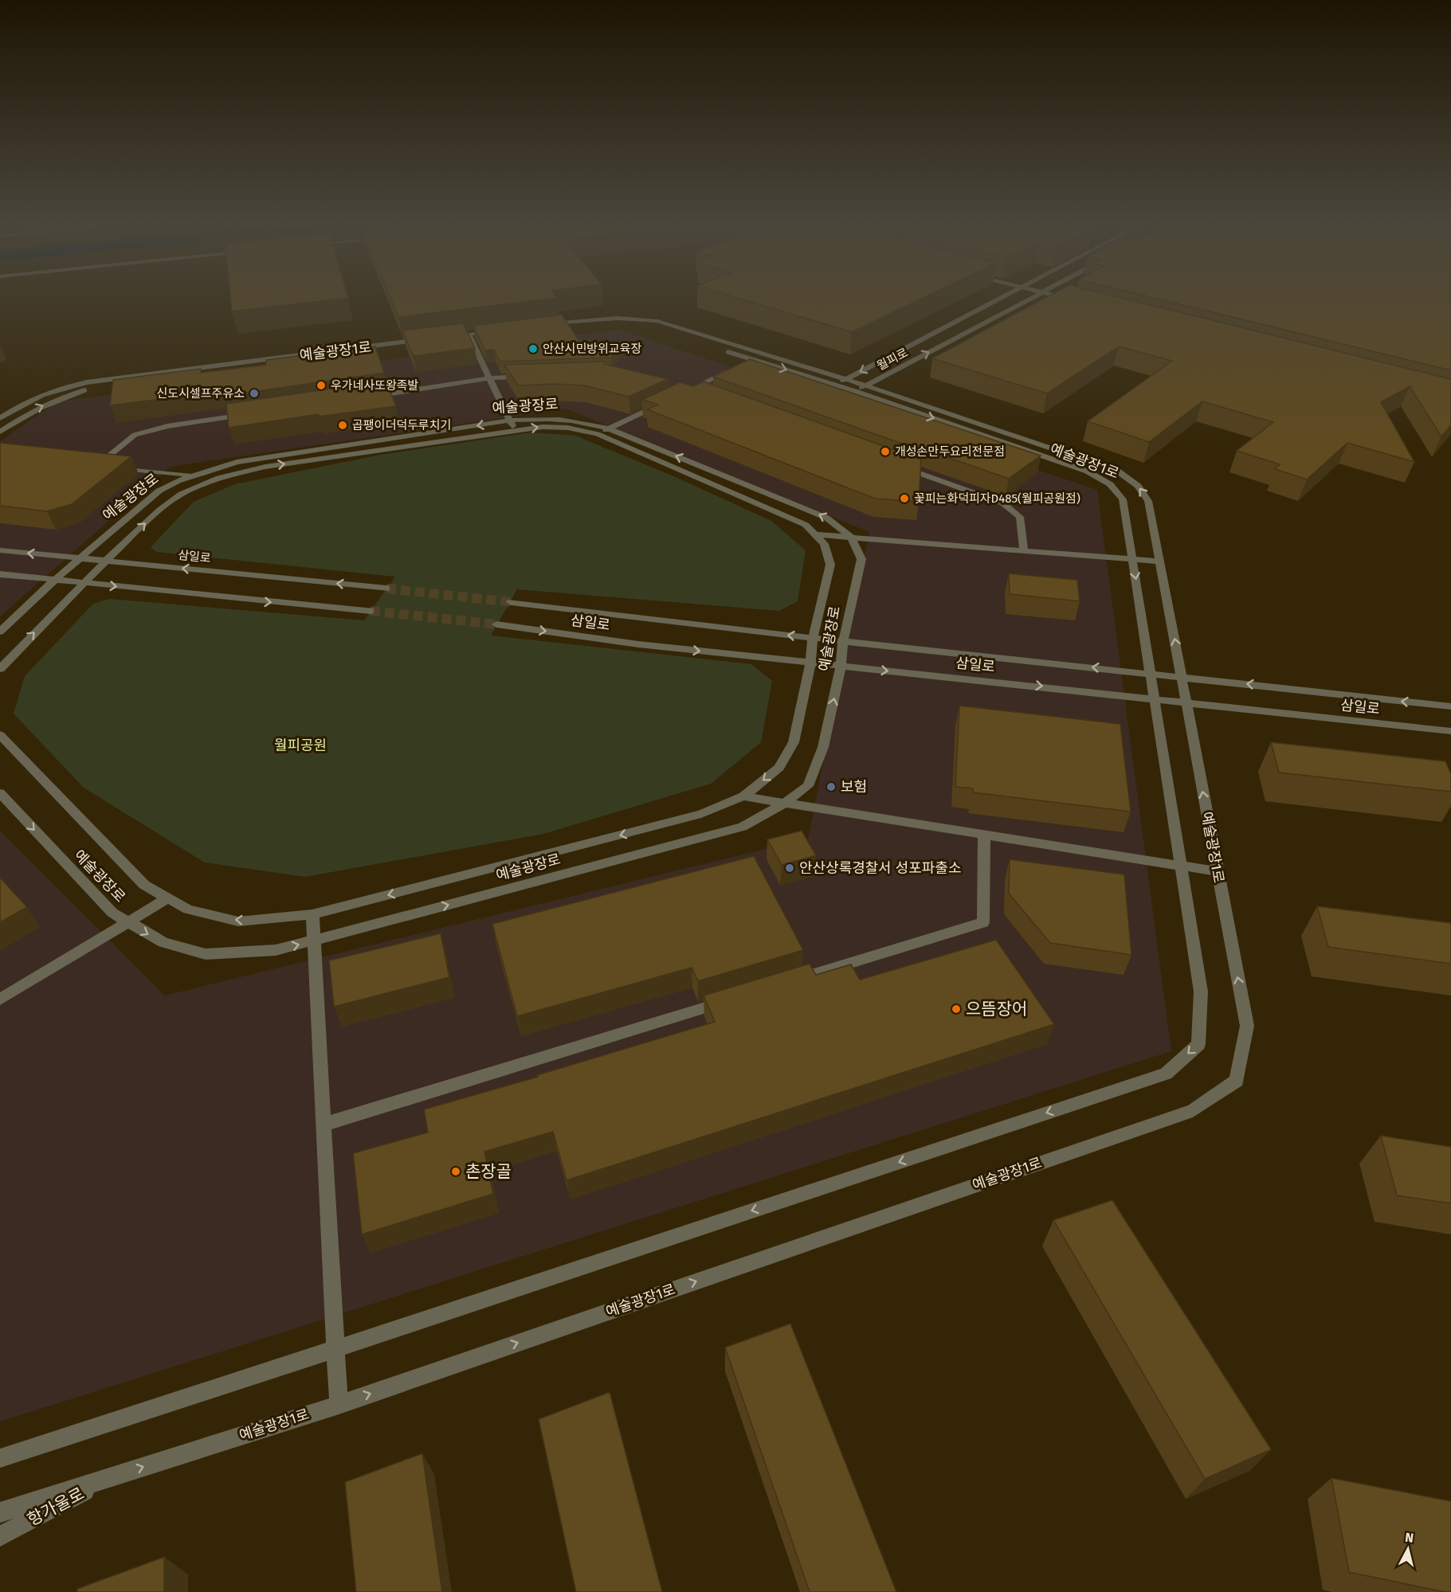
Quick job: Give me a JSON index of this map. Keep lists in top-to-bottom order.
{
  "streets": {
    "street": [
      "예술광장1로",
      "월피로",
      "예술광장로",
      "삼일로",
      "항가울로"
    ]
  },
  "crossings": [
    ["예술광장1로", "월피로"],
    ["예술광장1로", "삼일로"],
    ["예술광장1로", "항가울로"],
    ["예술광장로", "삼일로"]
  ],
  "parks": ["월피공원"],
  "places": [
    "안산시민방위교육장",
    "우가네사또왕족발",
    "신도시셀프주유소",
    "곱팽이더덕두루치기",
    "개성손만두요리전문점",
    "꽃피는화덕피자D485(월피공원점)",
    "보험",
    "안산상록경찰서 성포파출소",
    "으뜸장어",
    "촌장골"
  ],
  "north": "top"
}
